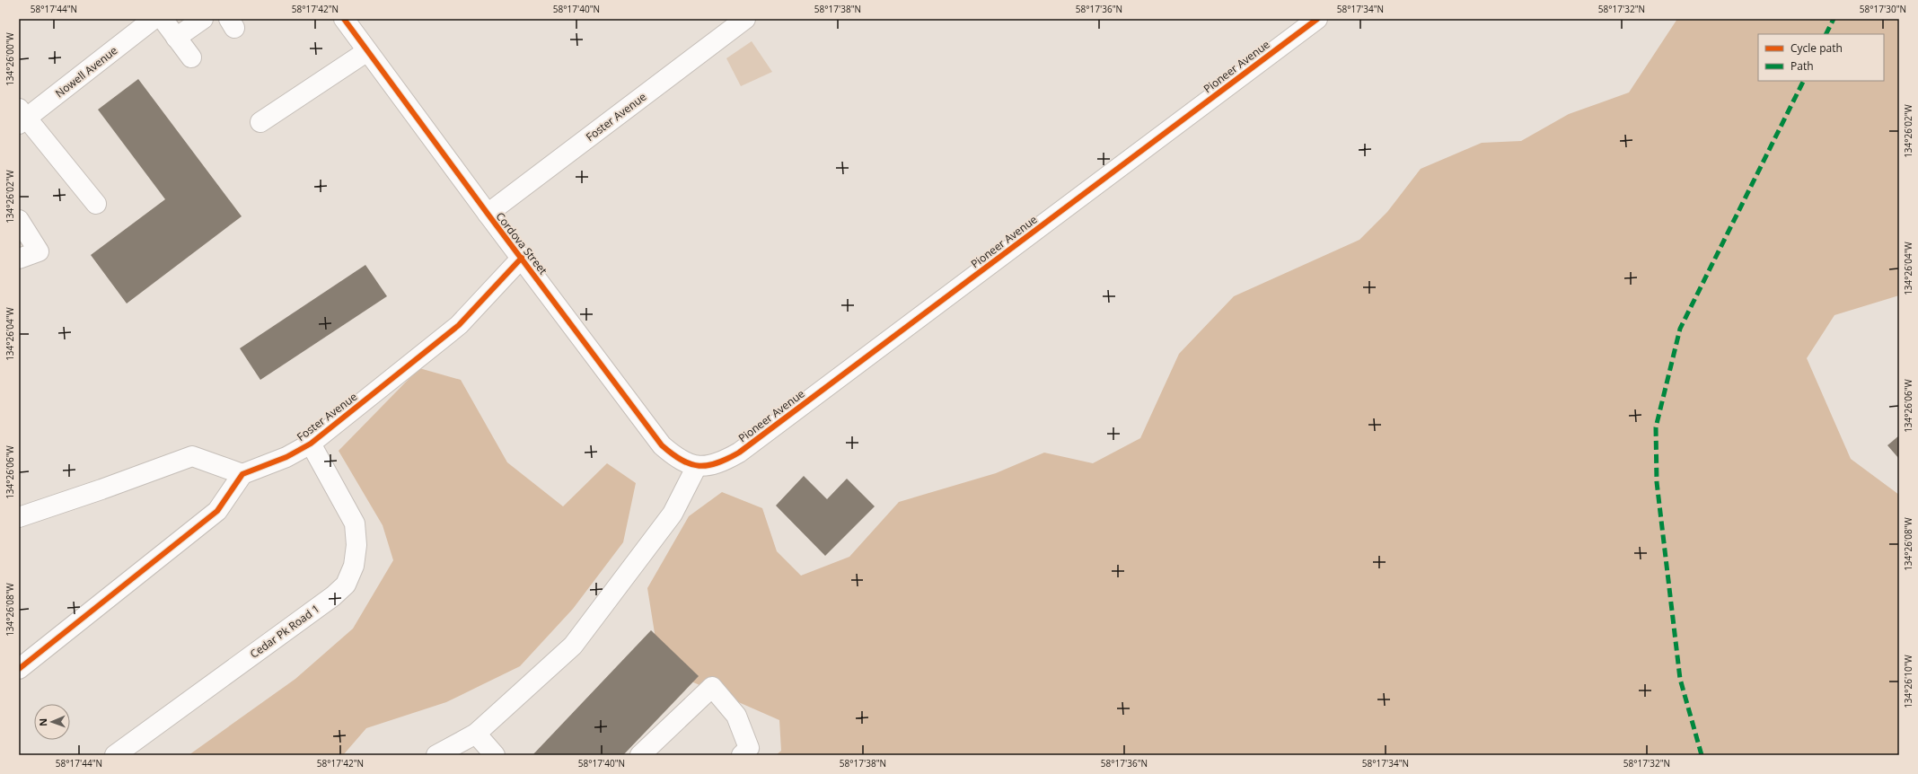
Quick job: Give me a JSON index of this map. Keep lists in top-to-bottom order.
{
  "streets": {
    "street": [
      "Pioneer Avenue",
      "Nowell Avenue",
      "Foster Avenue",
      "Cordova Street",
      "Cedar Pk Road 1"
    ]
  },
  "crossings": [
    ["Pioneer Avenue", "Cordova Street"],
    ["Foster Avenue", "Cordova Street"],
    ["Foster Avenue", "Cedar Pk Road 1"]
  ],
  "legend": ["Cycle path", "Path"],
  "north": "left",
  "coordinates": [
    "58°17'44\"N",
    "58°17'42\"N",
    "58°17'40\"N",
    "58°17'38\"N",
    "58°17'36\"N",
    "58°17'34\"N",
    "58°17'32\"N",
    "58°17'30\"N",
    "134°26'00\"W",
    "134°26'02\"W",
    "134°26'04\"W",
    "134°26'06\"W",
    "134°26'08\"W",
    "134°26'10\"W"
  ]
}
